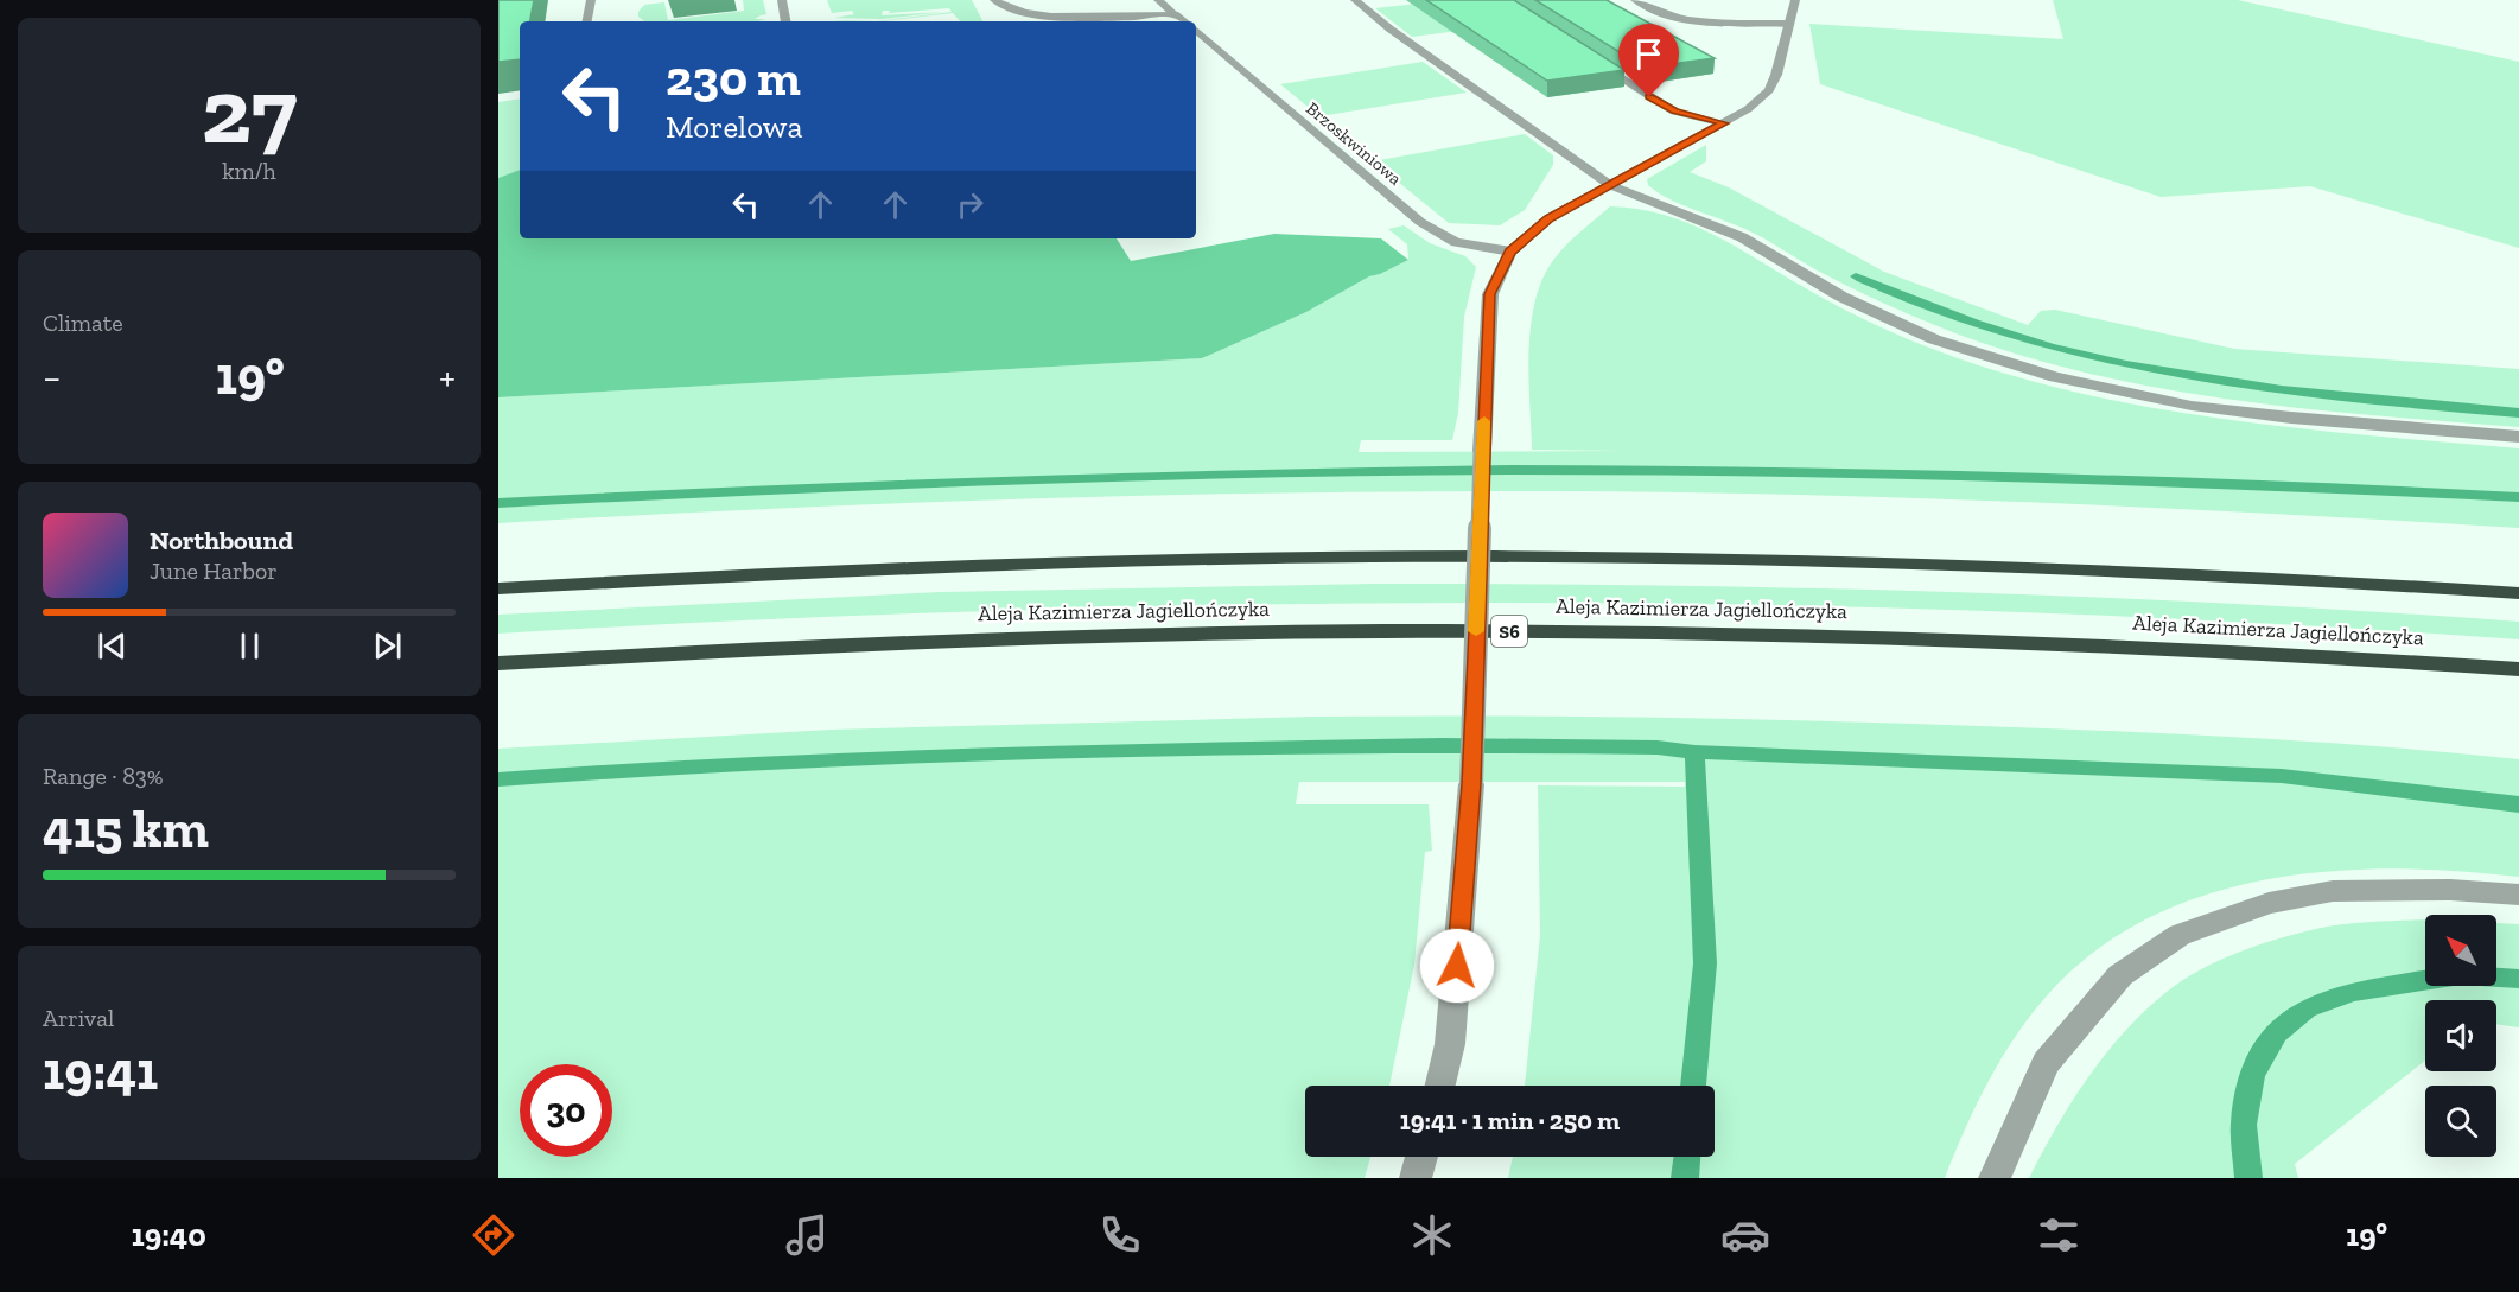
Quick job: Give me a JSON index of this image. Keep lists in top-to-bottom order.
{
  "streets": {
    "highway": ["Aleja Kazimierza Jagiellończyka", "S6"],
    "street": ["Brzoskwiniowa"]
  },
  "north": "top left",
  "page": {
    "tile": [
      ["27", "km/h"],
      "Climate",
      ["Range · 83%", "415 km"],
      ["Arrival", "19:41"]
    ],
    "turn": ["230 m", "Morelowa"],
    "heat": ["−", "19°", "+"],
    "song": ["Northbound", "June Harbor"],
    "limit": "30",
    "trip": "19:41 · 1 min · 250 m",
    "tabs": ["19:40", "19°"]
  }
}
